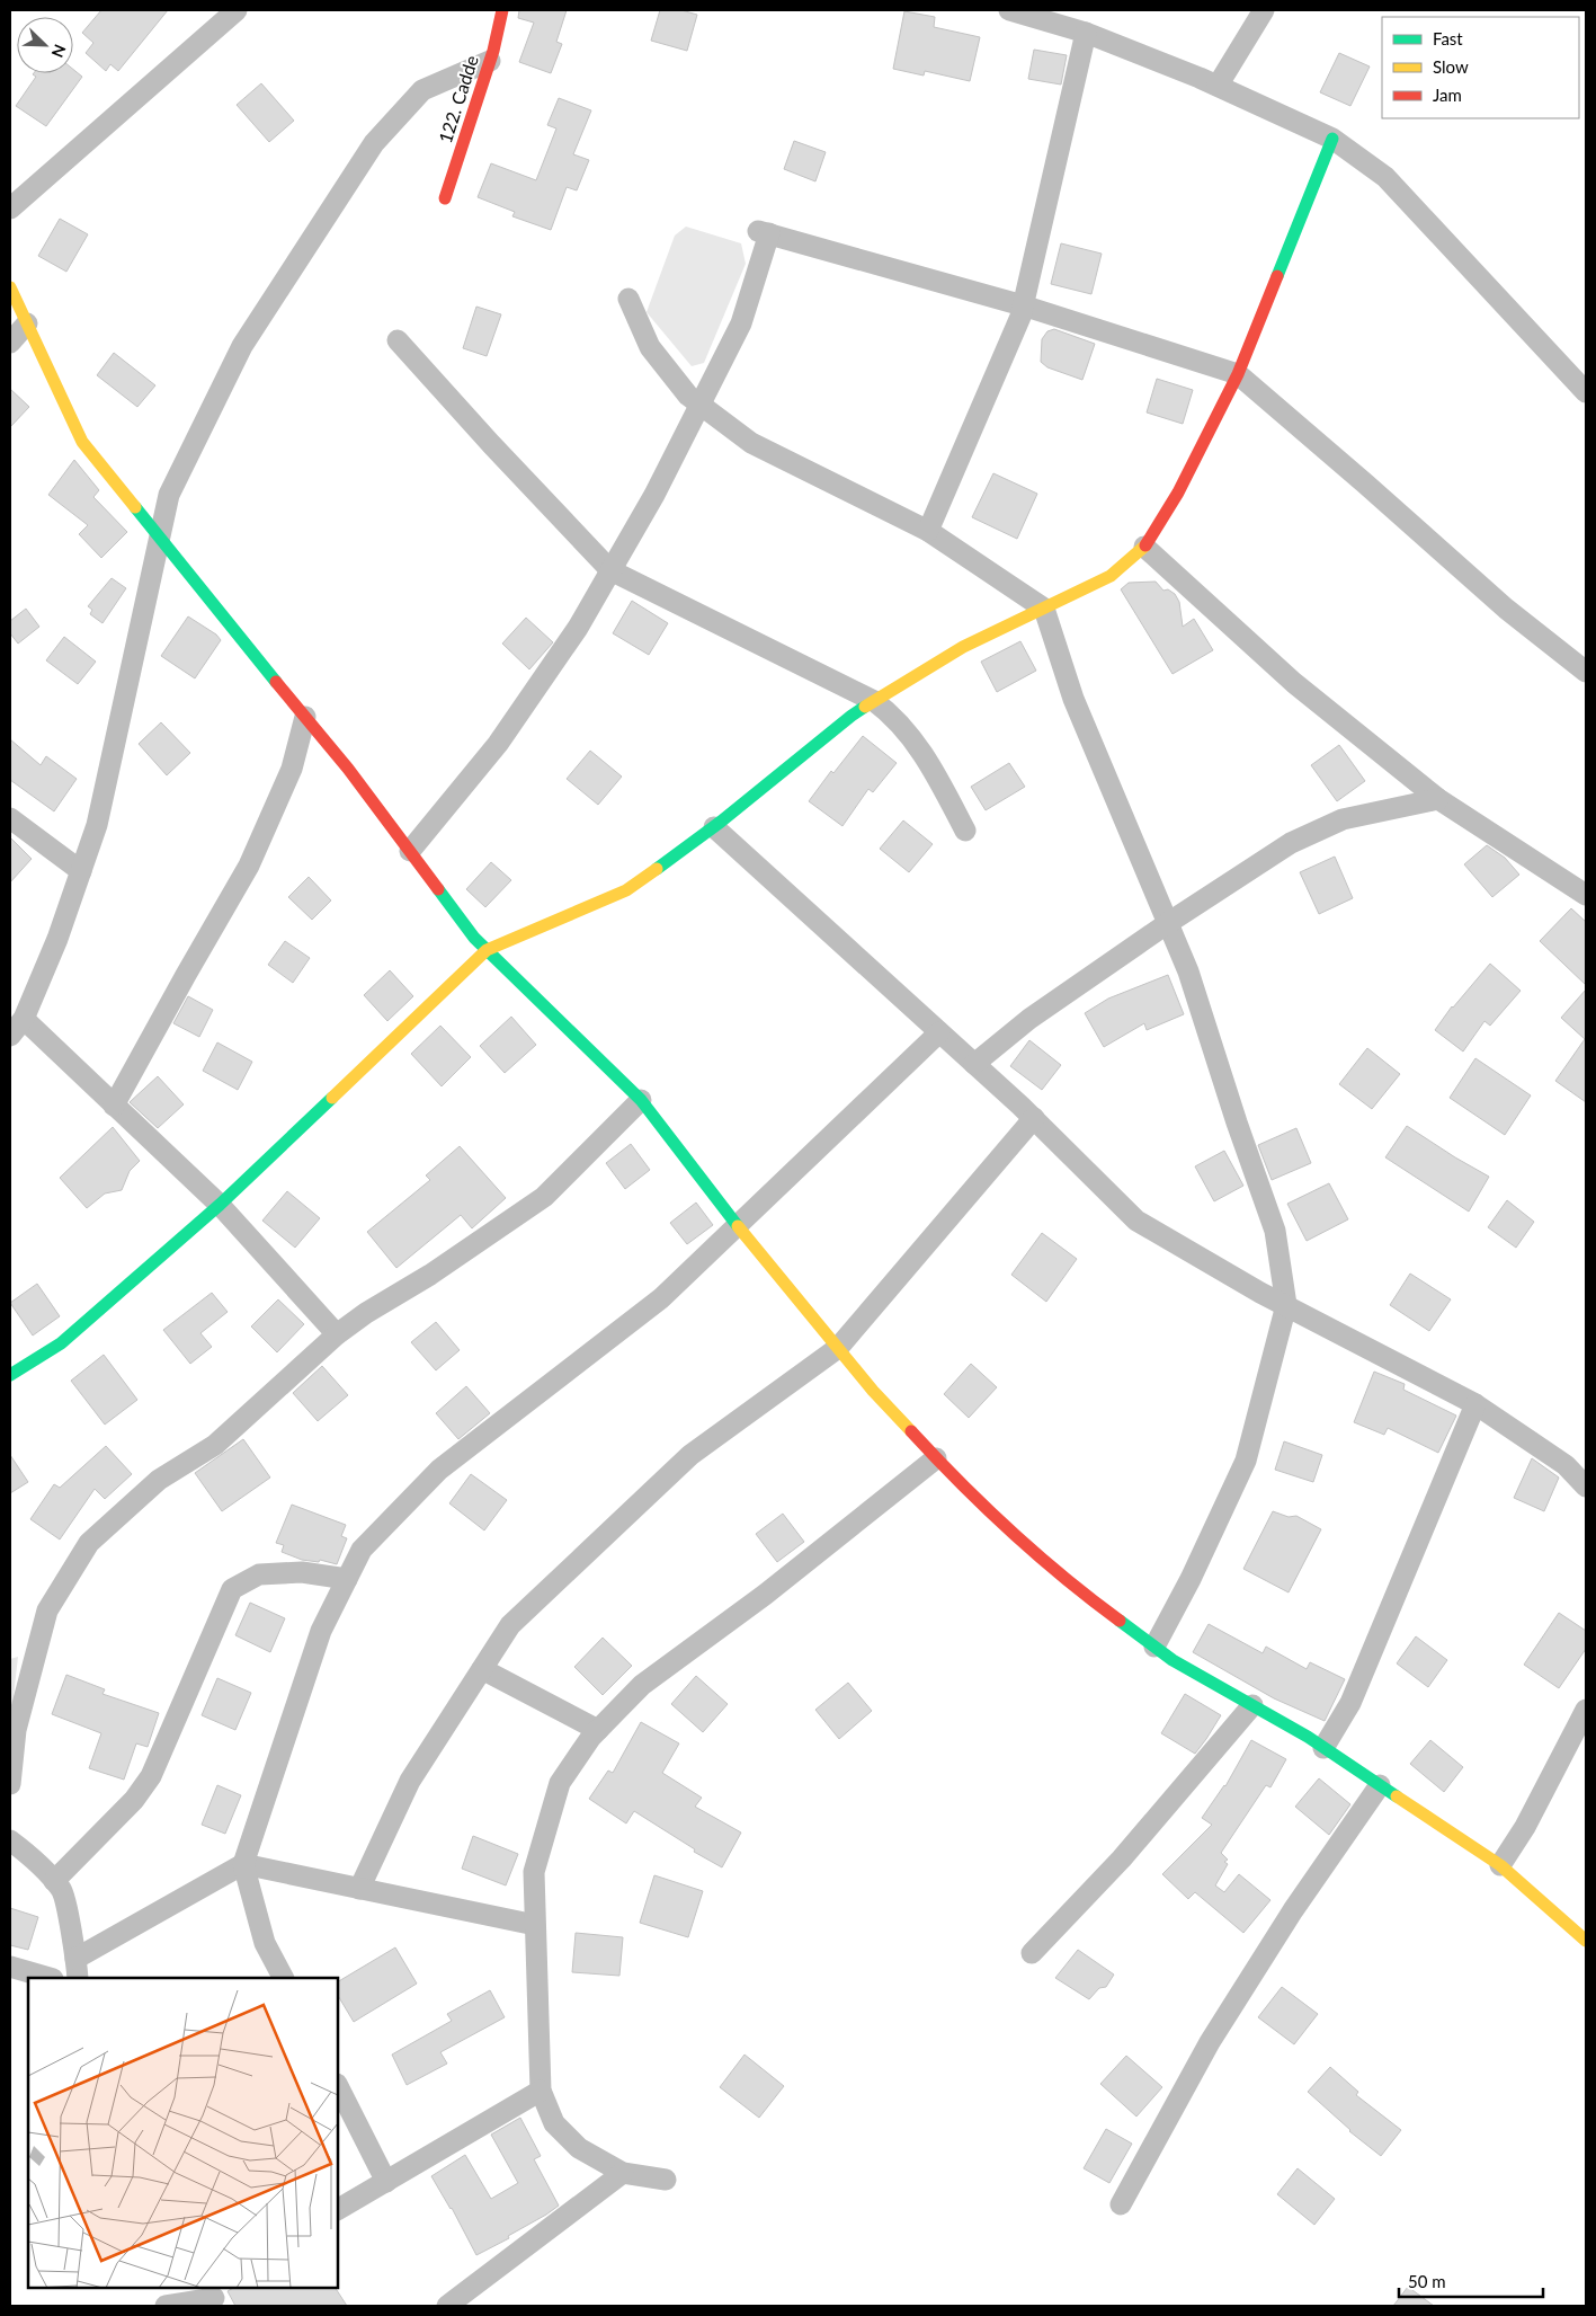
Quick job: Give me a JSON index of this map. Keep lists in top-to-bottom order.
{
  "streets": {
    "street": ["122. Cadde"]
  },
  "legend": ["Fast", "Slow", "Jam"],
  "scale_bar": "50 m",
  "north": "bottom right"
}
